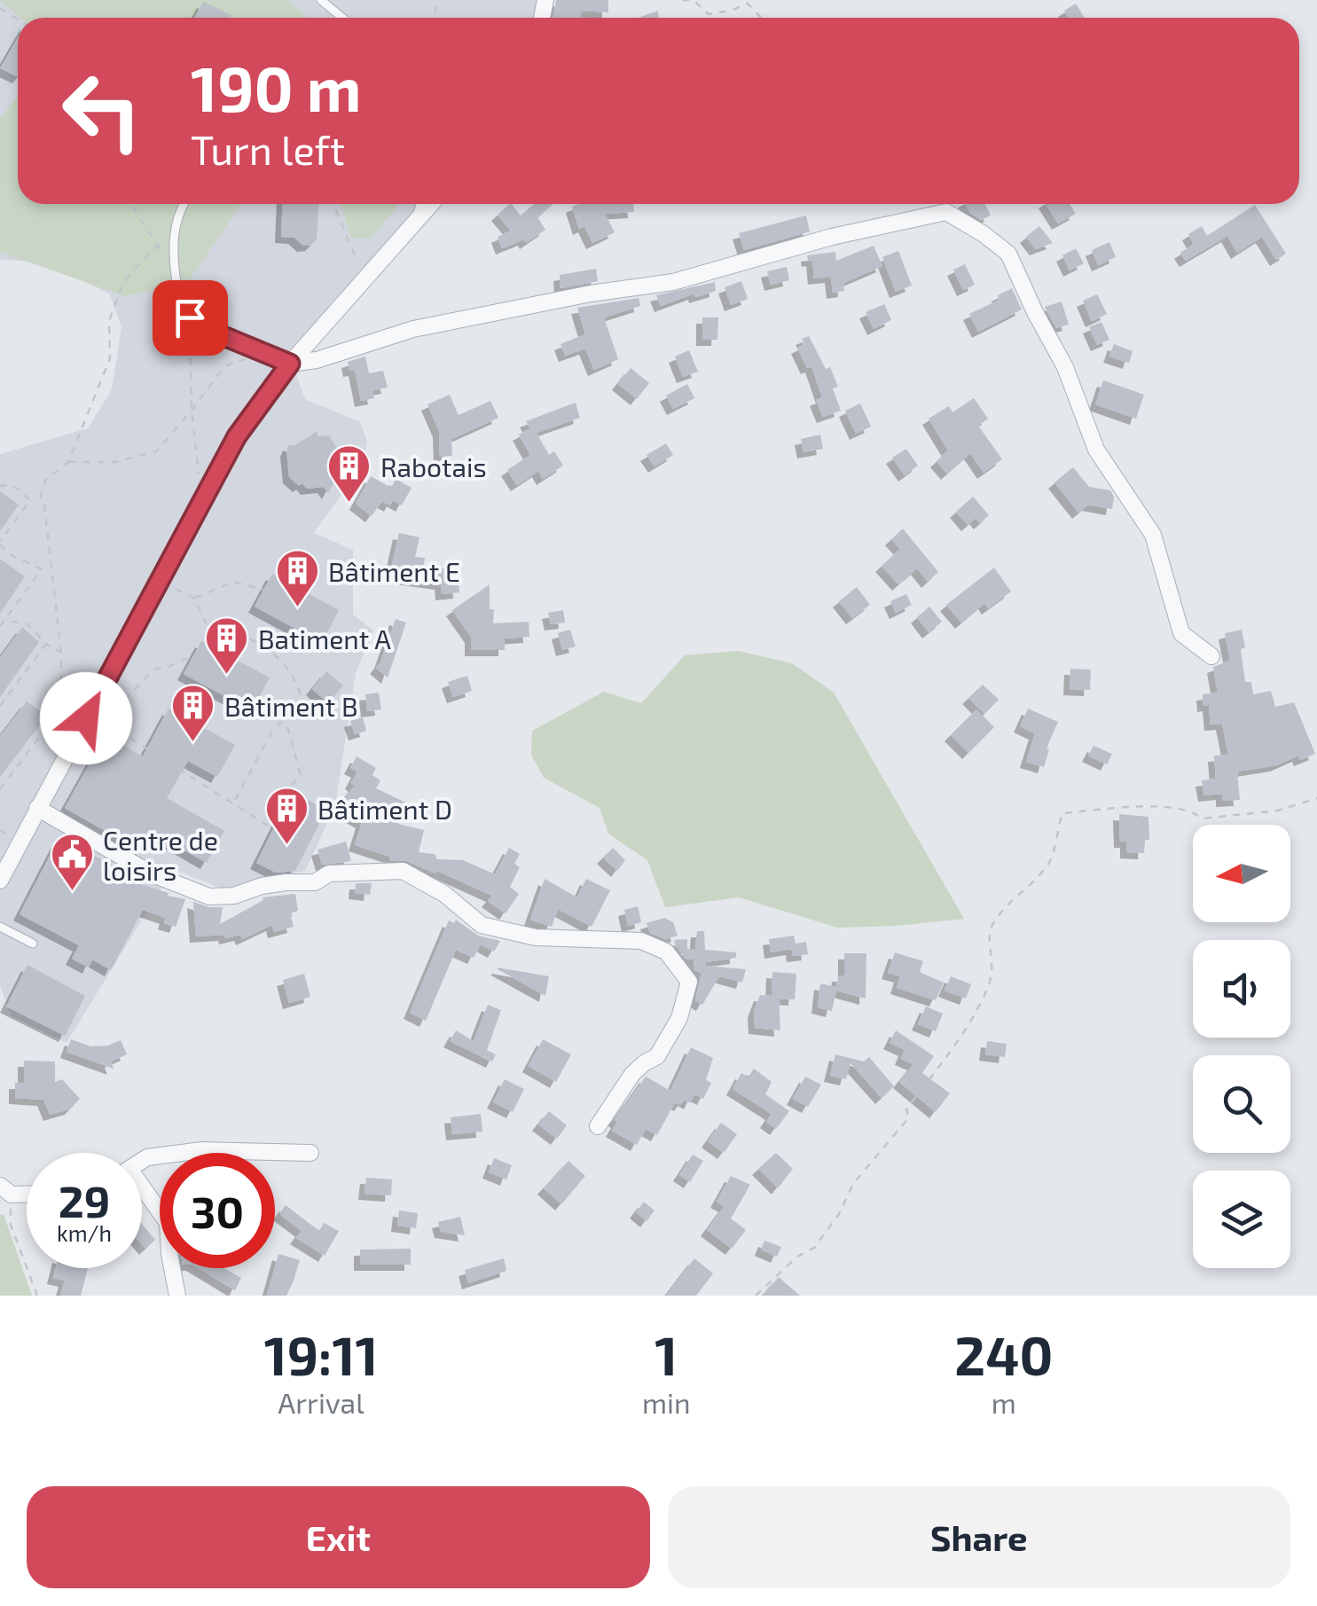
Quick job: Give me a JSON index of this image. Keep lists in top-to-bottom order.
{
  "places": {
    "building": [
      "Rabotais",
      "Bâtiment E",
      "Batiment A",
      "Bâtiment B",
      "Bâtiment D"
    ],
    "public building": ["Centre de loisirs"]
  },
  "north": "left",
  "page": {
    "turn": ["190 m", "Turn left"],
    "speed": "29 km/h",
    "limit": "30",
    "eta": [
      "19:11",
      "Arrival",
      "1",
      "min",
      "240",
      "m"
    ],
    "buttons": ["Exit", "Share"]
  }
}
